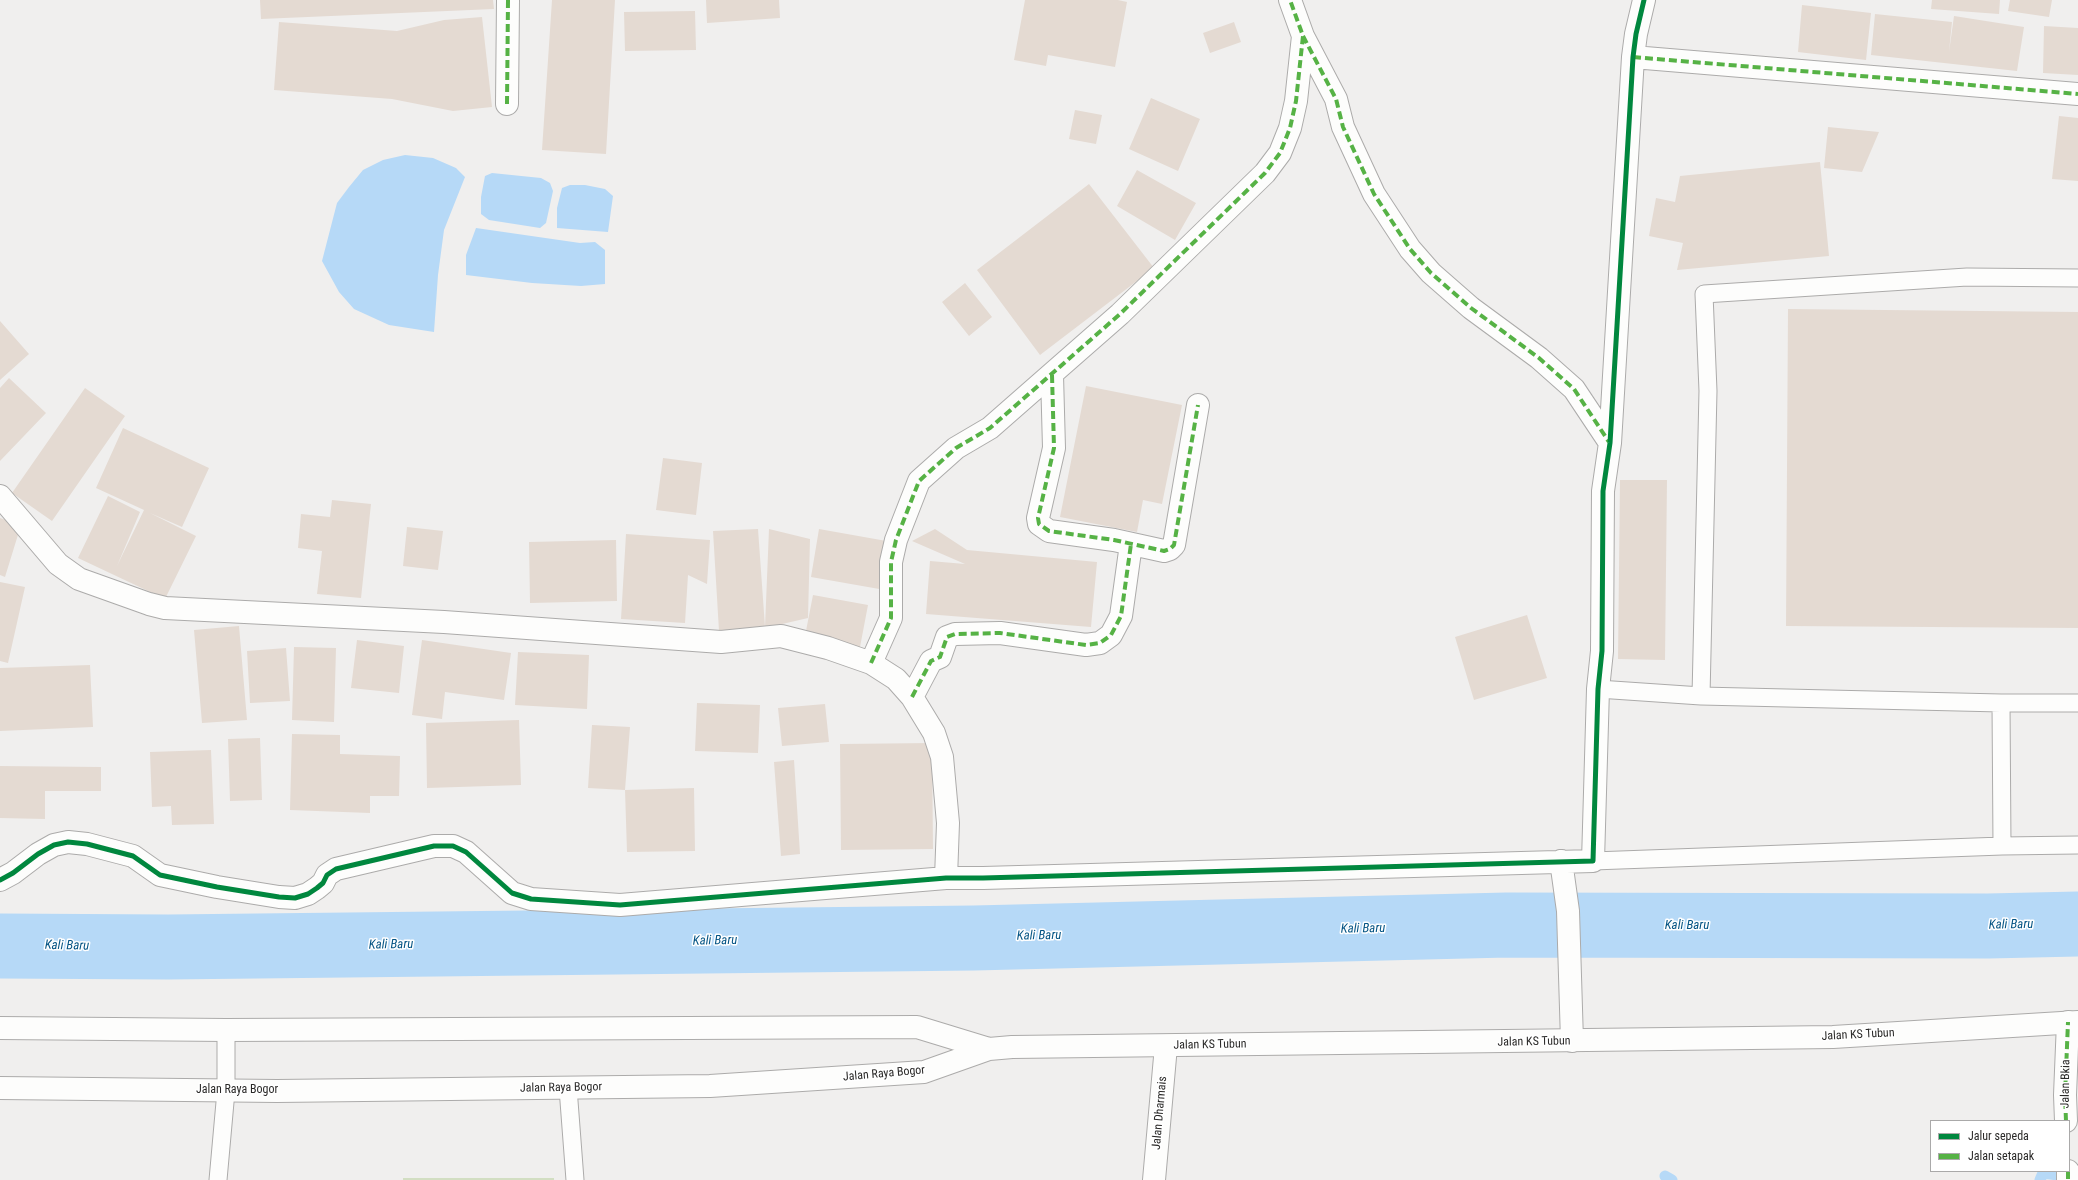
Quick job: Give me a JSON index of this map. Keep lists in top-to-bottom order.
{
  "streets": {
    "main road": [
      "Jalan KS Tubun",
      "Jalan Raya Bogor",
      "Jalan Bkia",
      "Jalan Dharmais"
    ]
  },
  "crossings": [
    ["Jalan KS Tubun", "Jalan Raya Bogor"],
    ["Jalan KS Tubun", "Jalan Bkia"],
    ["Jalan KS Tubun", "Jalan Dharmais"]
  ],
  "water": ["Kali Baru"],
  "legend": ["Jalur sepeda", "Jalan setapak"]
}
